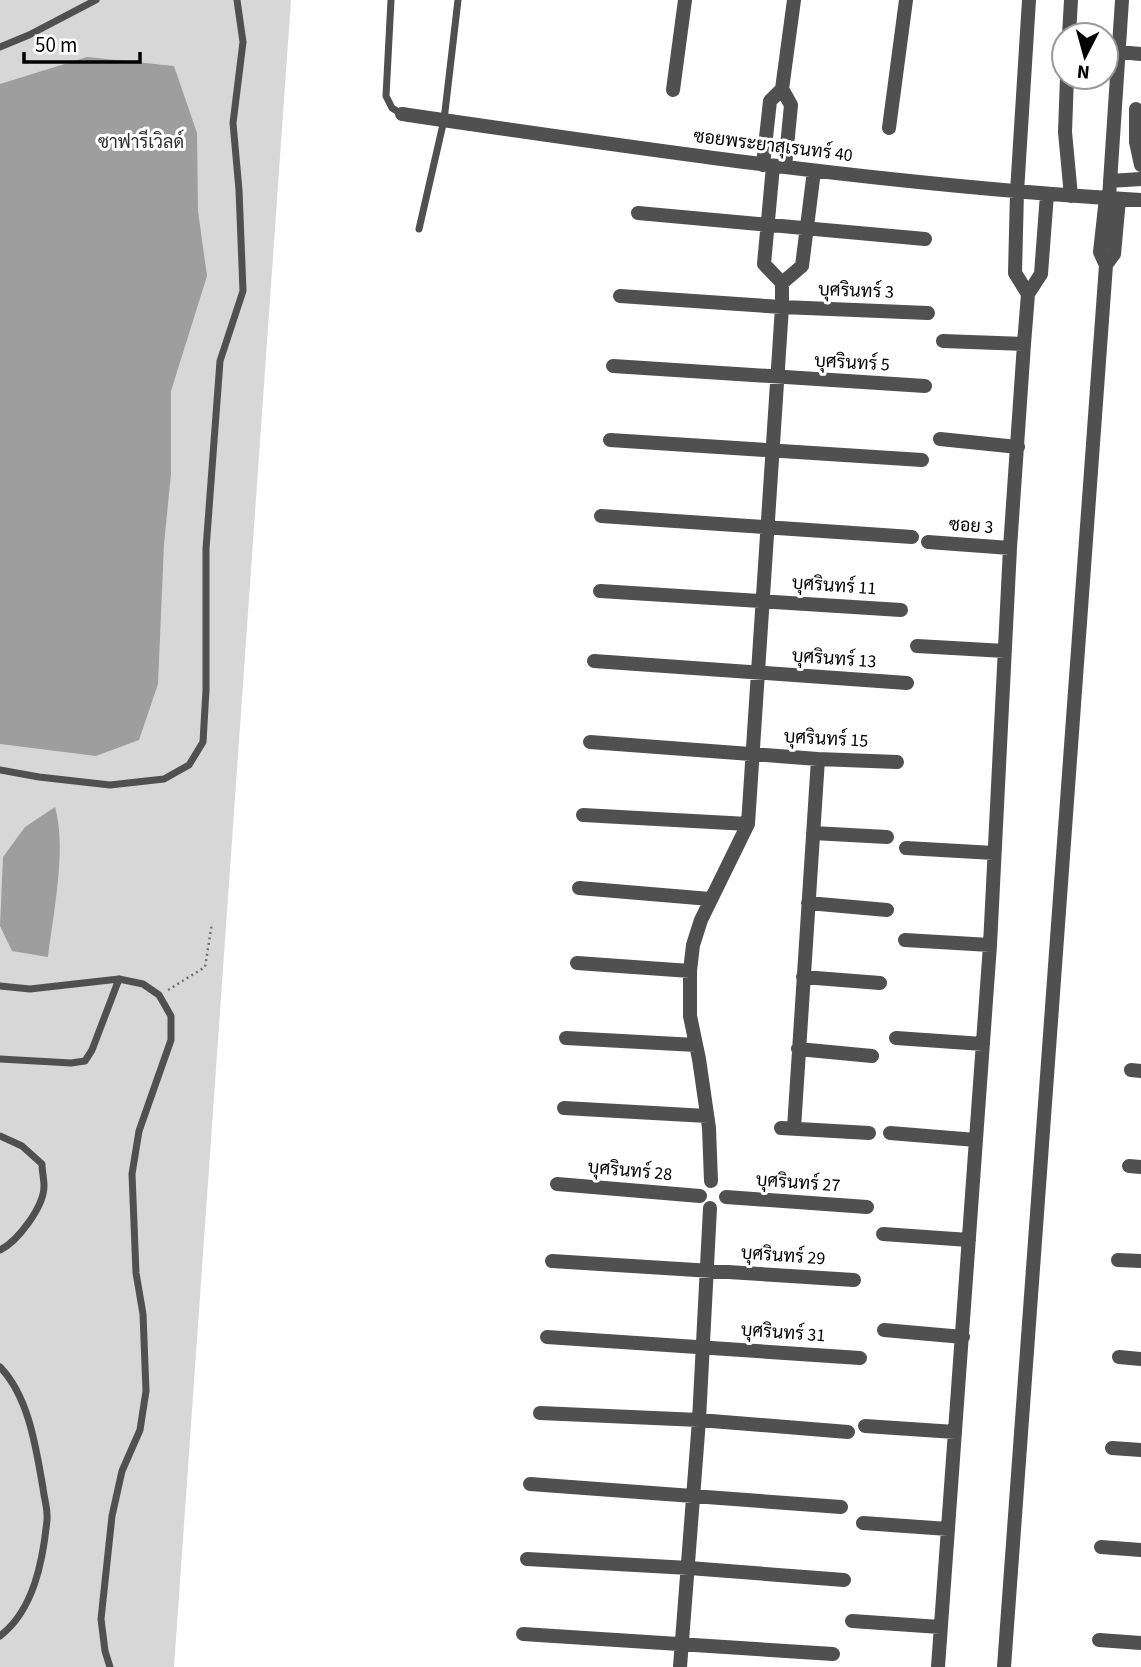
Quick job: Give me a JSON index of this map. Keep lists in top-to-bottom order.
{
  "streets": {
    "street": [
      "ซอยพระยาสุเรนทร์ 40",
      "บุศรินทร์ 3",
      "บุศรินทร์ 5",
      "ซอย 3",
      "บุศรินทร์ 11",
      "บุศรินทร์ 13",
      "บุศรินทร์ 15",
      "บุศรินทร์ 28",
      "บุศรินทร์ 27",
      "บุศรินทร์ 29",
      "บุศรินทร์ 31"
    ]
  },
  "crossings": [
    ["บุศรินทร์ 28", "บุศรินทร์ 27"]
  ],
  "parks": ["ซาฟารีเวิลด์"],
  "scale_bar": "50 m",
  "north": "bottom"
}
